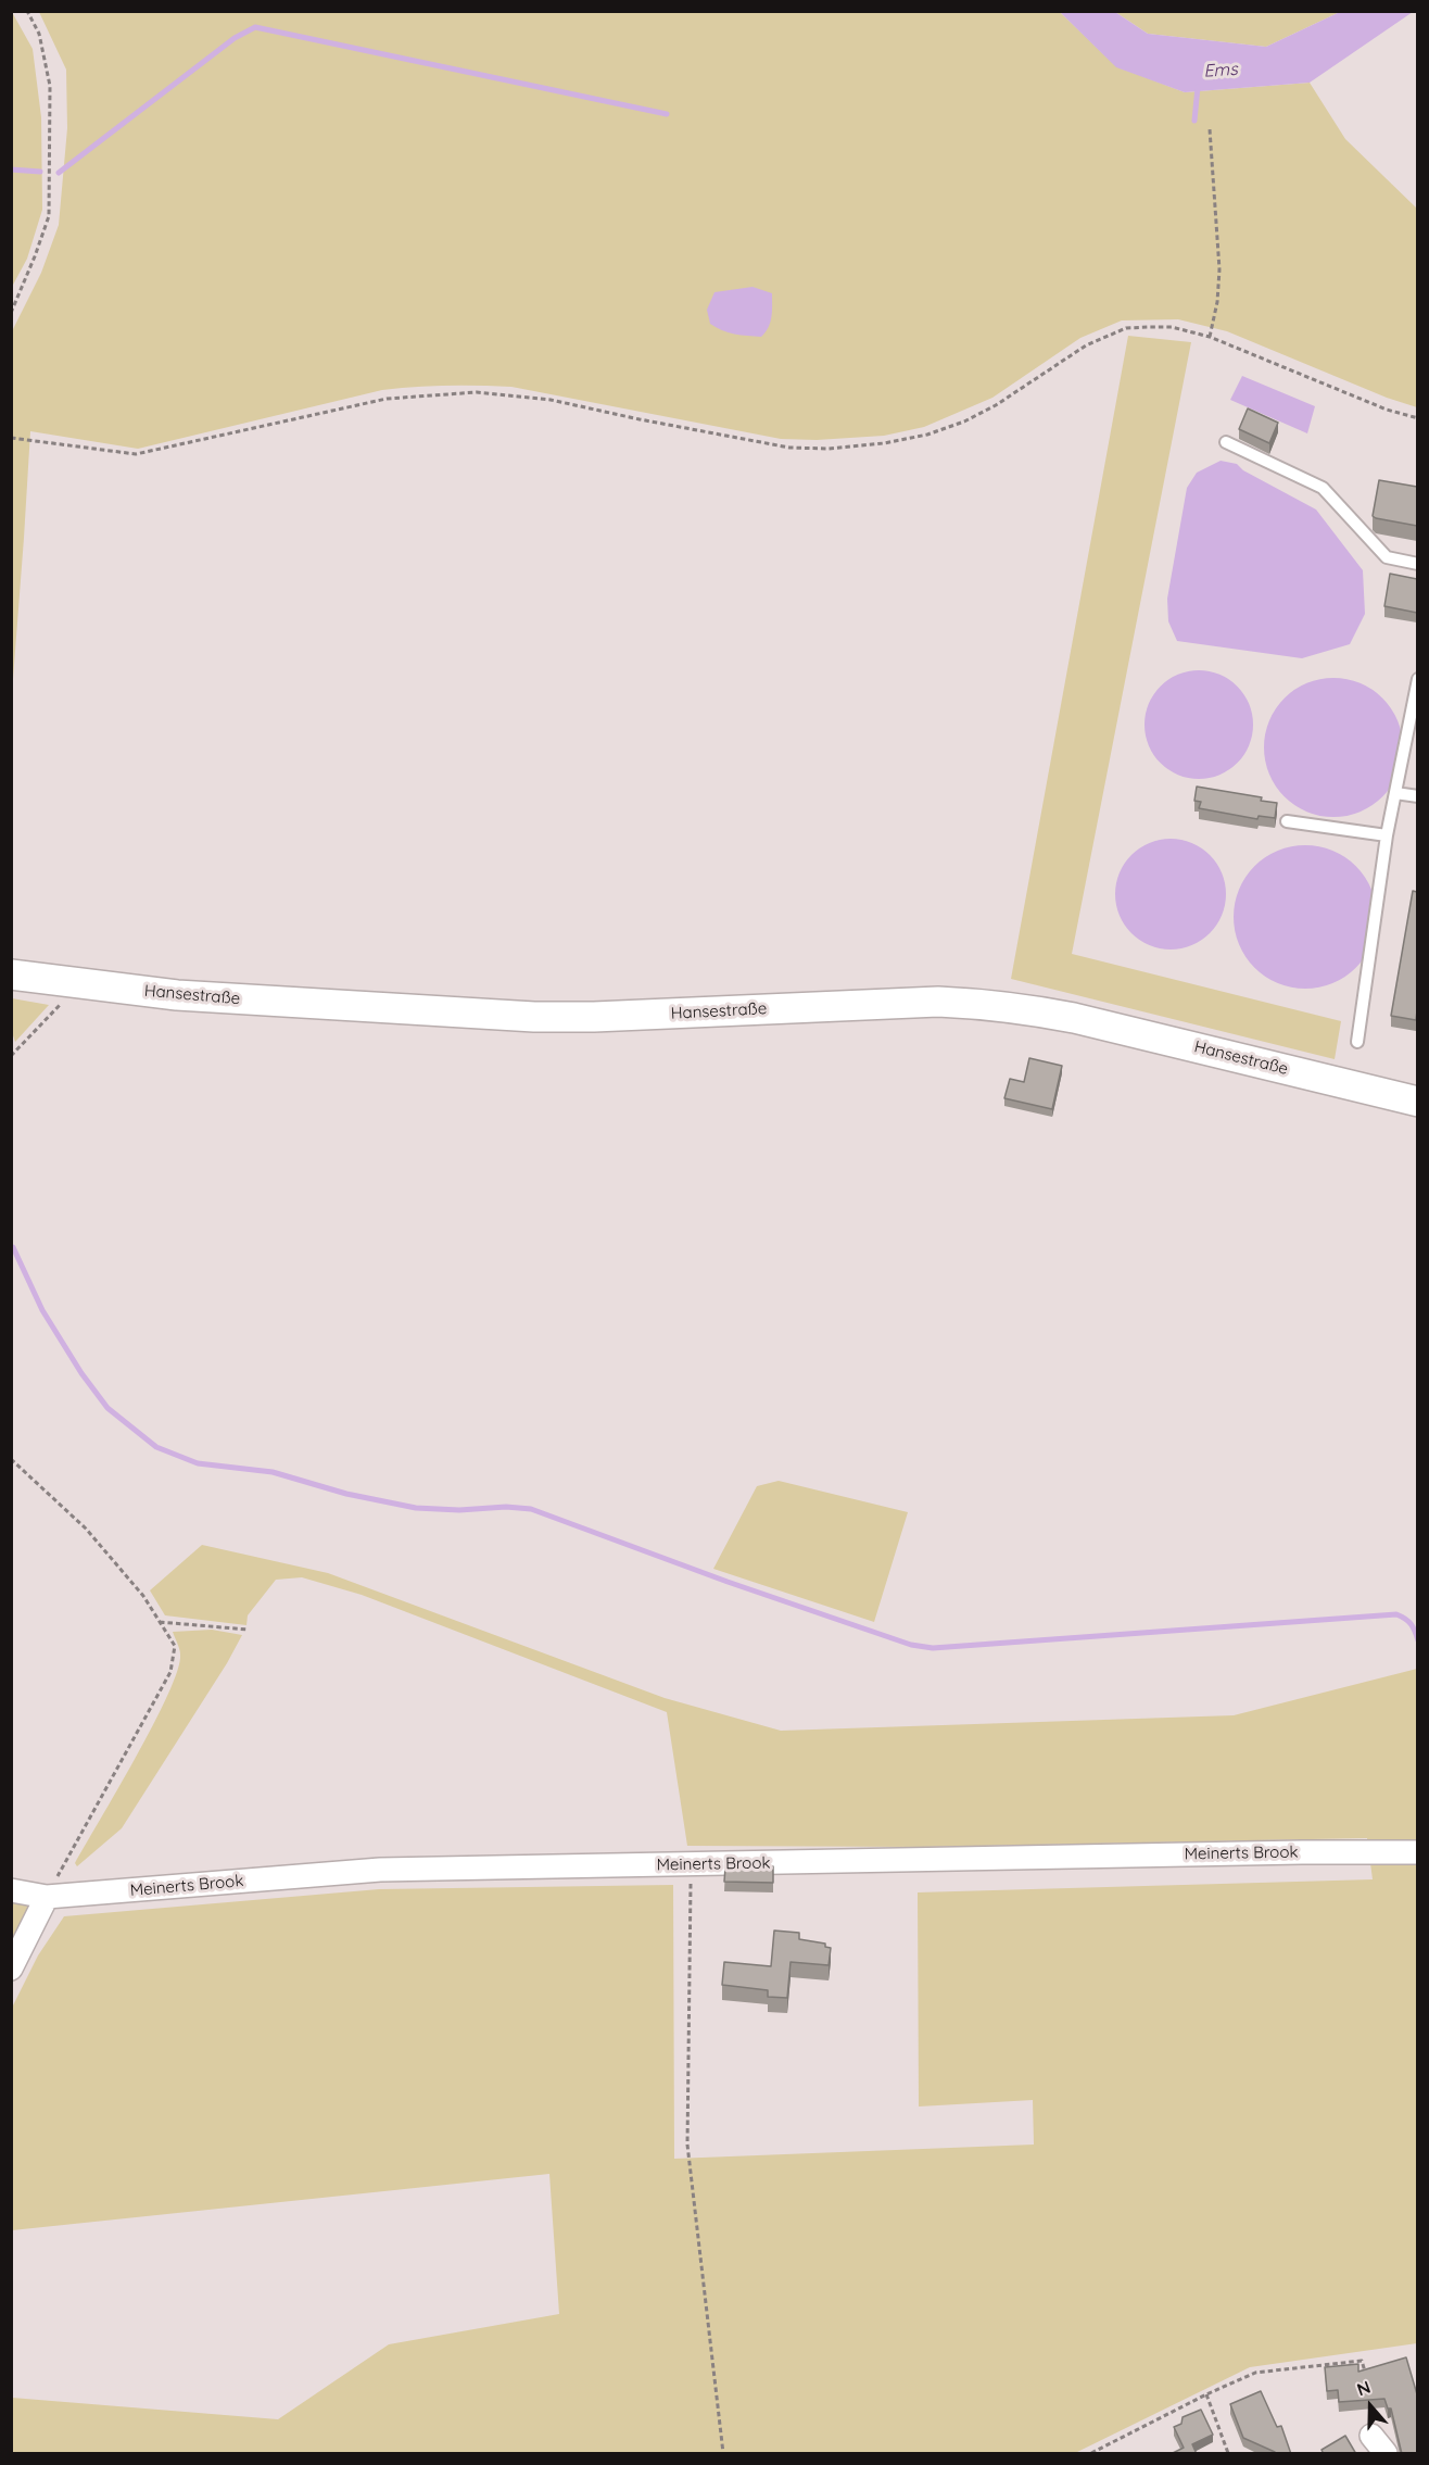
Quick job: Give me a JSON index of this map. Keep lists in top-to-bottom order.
{
  "streets": {
    "street": ["Hansestraße", "Meinerts Brook"]
  },
  "water": ["Ems"],
  "north": "top"
}
